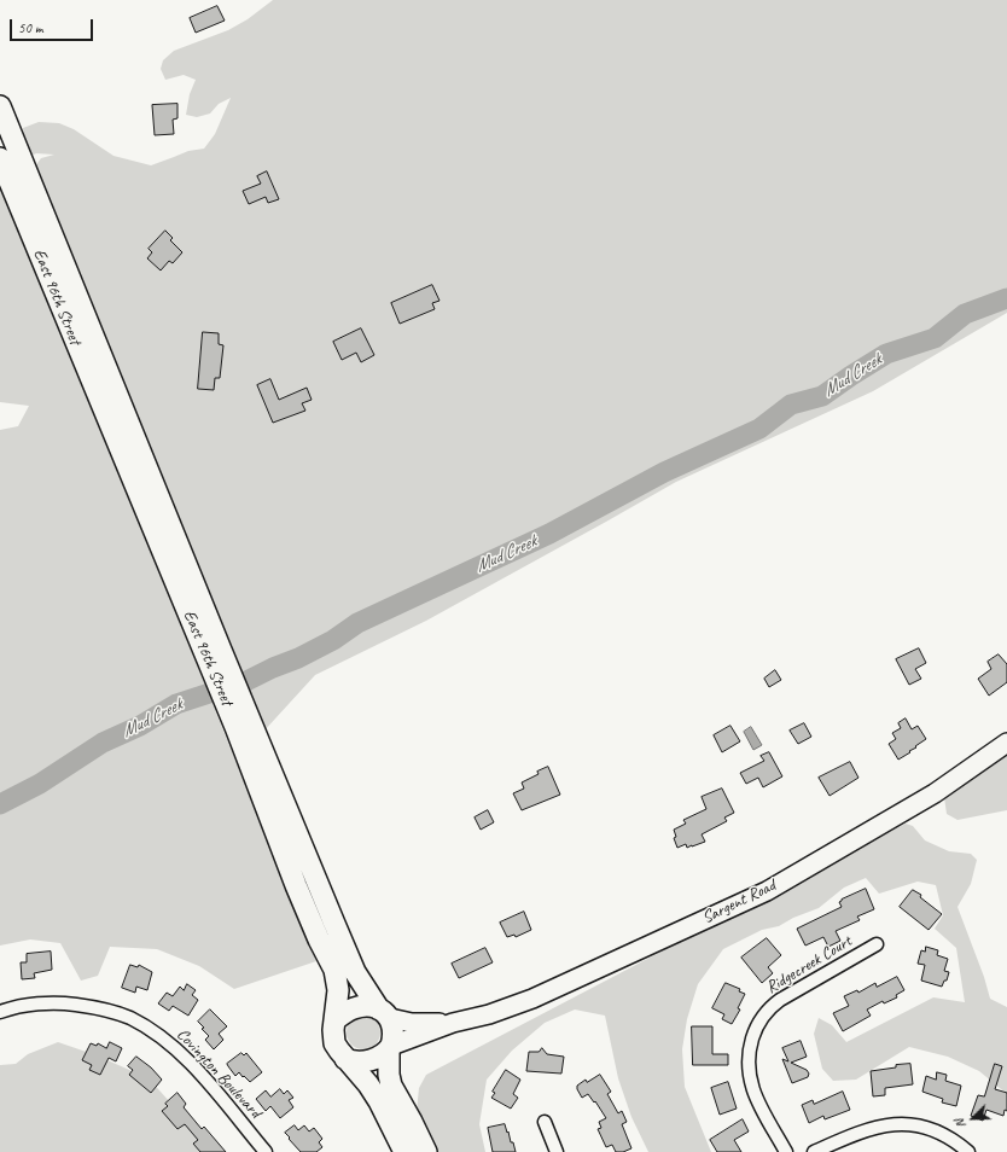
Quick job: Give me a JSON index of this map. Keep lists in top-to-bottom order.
{
  "streets": {
    "main road": ["East 96th Street"],
    "street": ["Sargent Road", "Ridgecreek Court", "Covington Boulevard"]
  },
  "crossings": [
    ["East 96th Street", "Sargent Road"]
  ],
  "water": ["Mud Creek"],
  "scale_bar": "50 m",
  "north": "bottom left"
}
